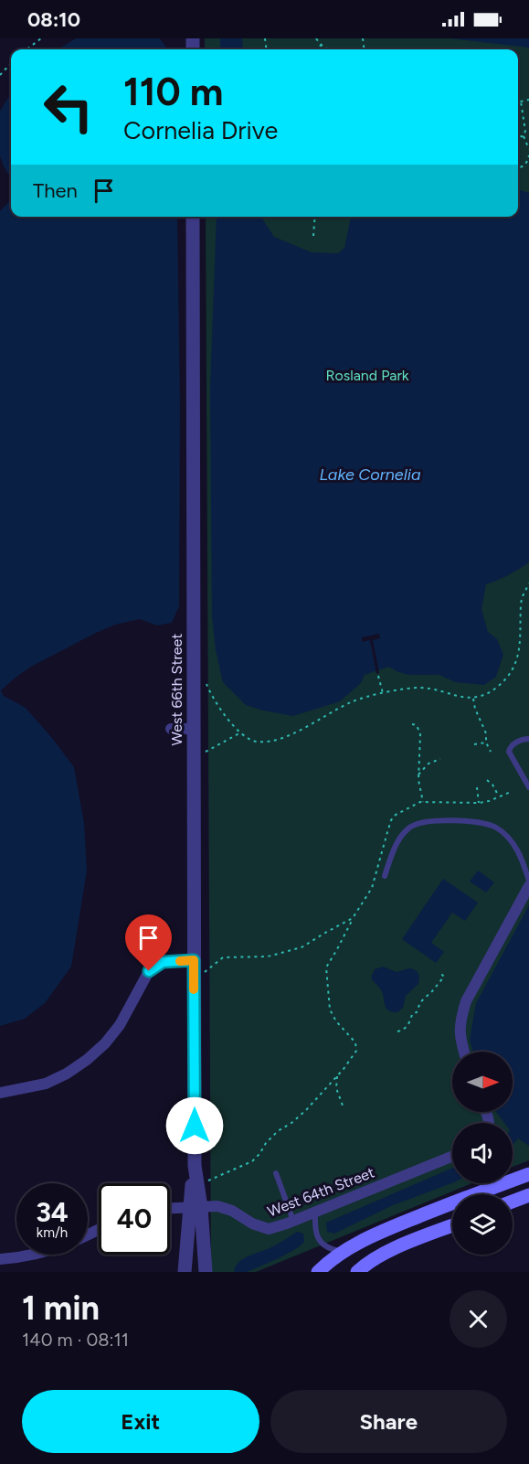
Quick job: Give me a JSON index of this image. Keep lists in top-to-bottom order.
{
  "streets": {
    "street": ["West 66th Street", "West 64th Street"]
  },
  "crossings": [
    ["West 66th Street", "West 64th Street"]
  ],
  "water": ["Lake Cornelia"],
  "parks": ["Rosland Park"],
  "north": "right",
  "page": {
    "status": "08:10",
    "turn": ["110 m", "Cornelia Drive"],
    "then": "Then",
    "speed": "34 km/h",
    "limit": "40",
    "heading": ["1 min", "140 m · 08:11"],
    "buttons": ["Exit", "Share"]
  }
}
